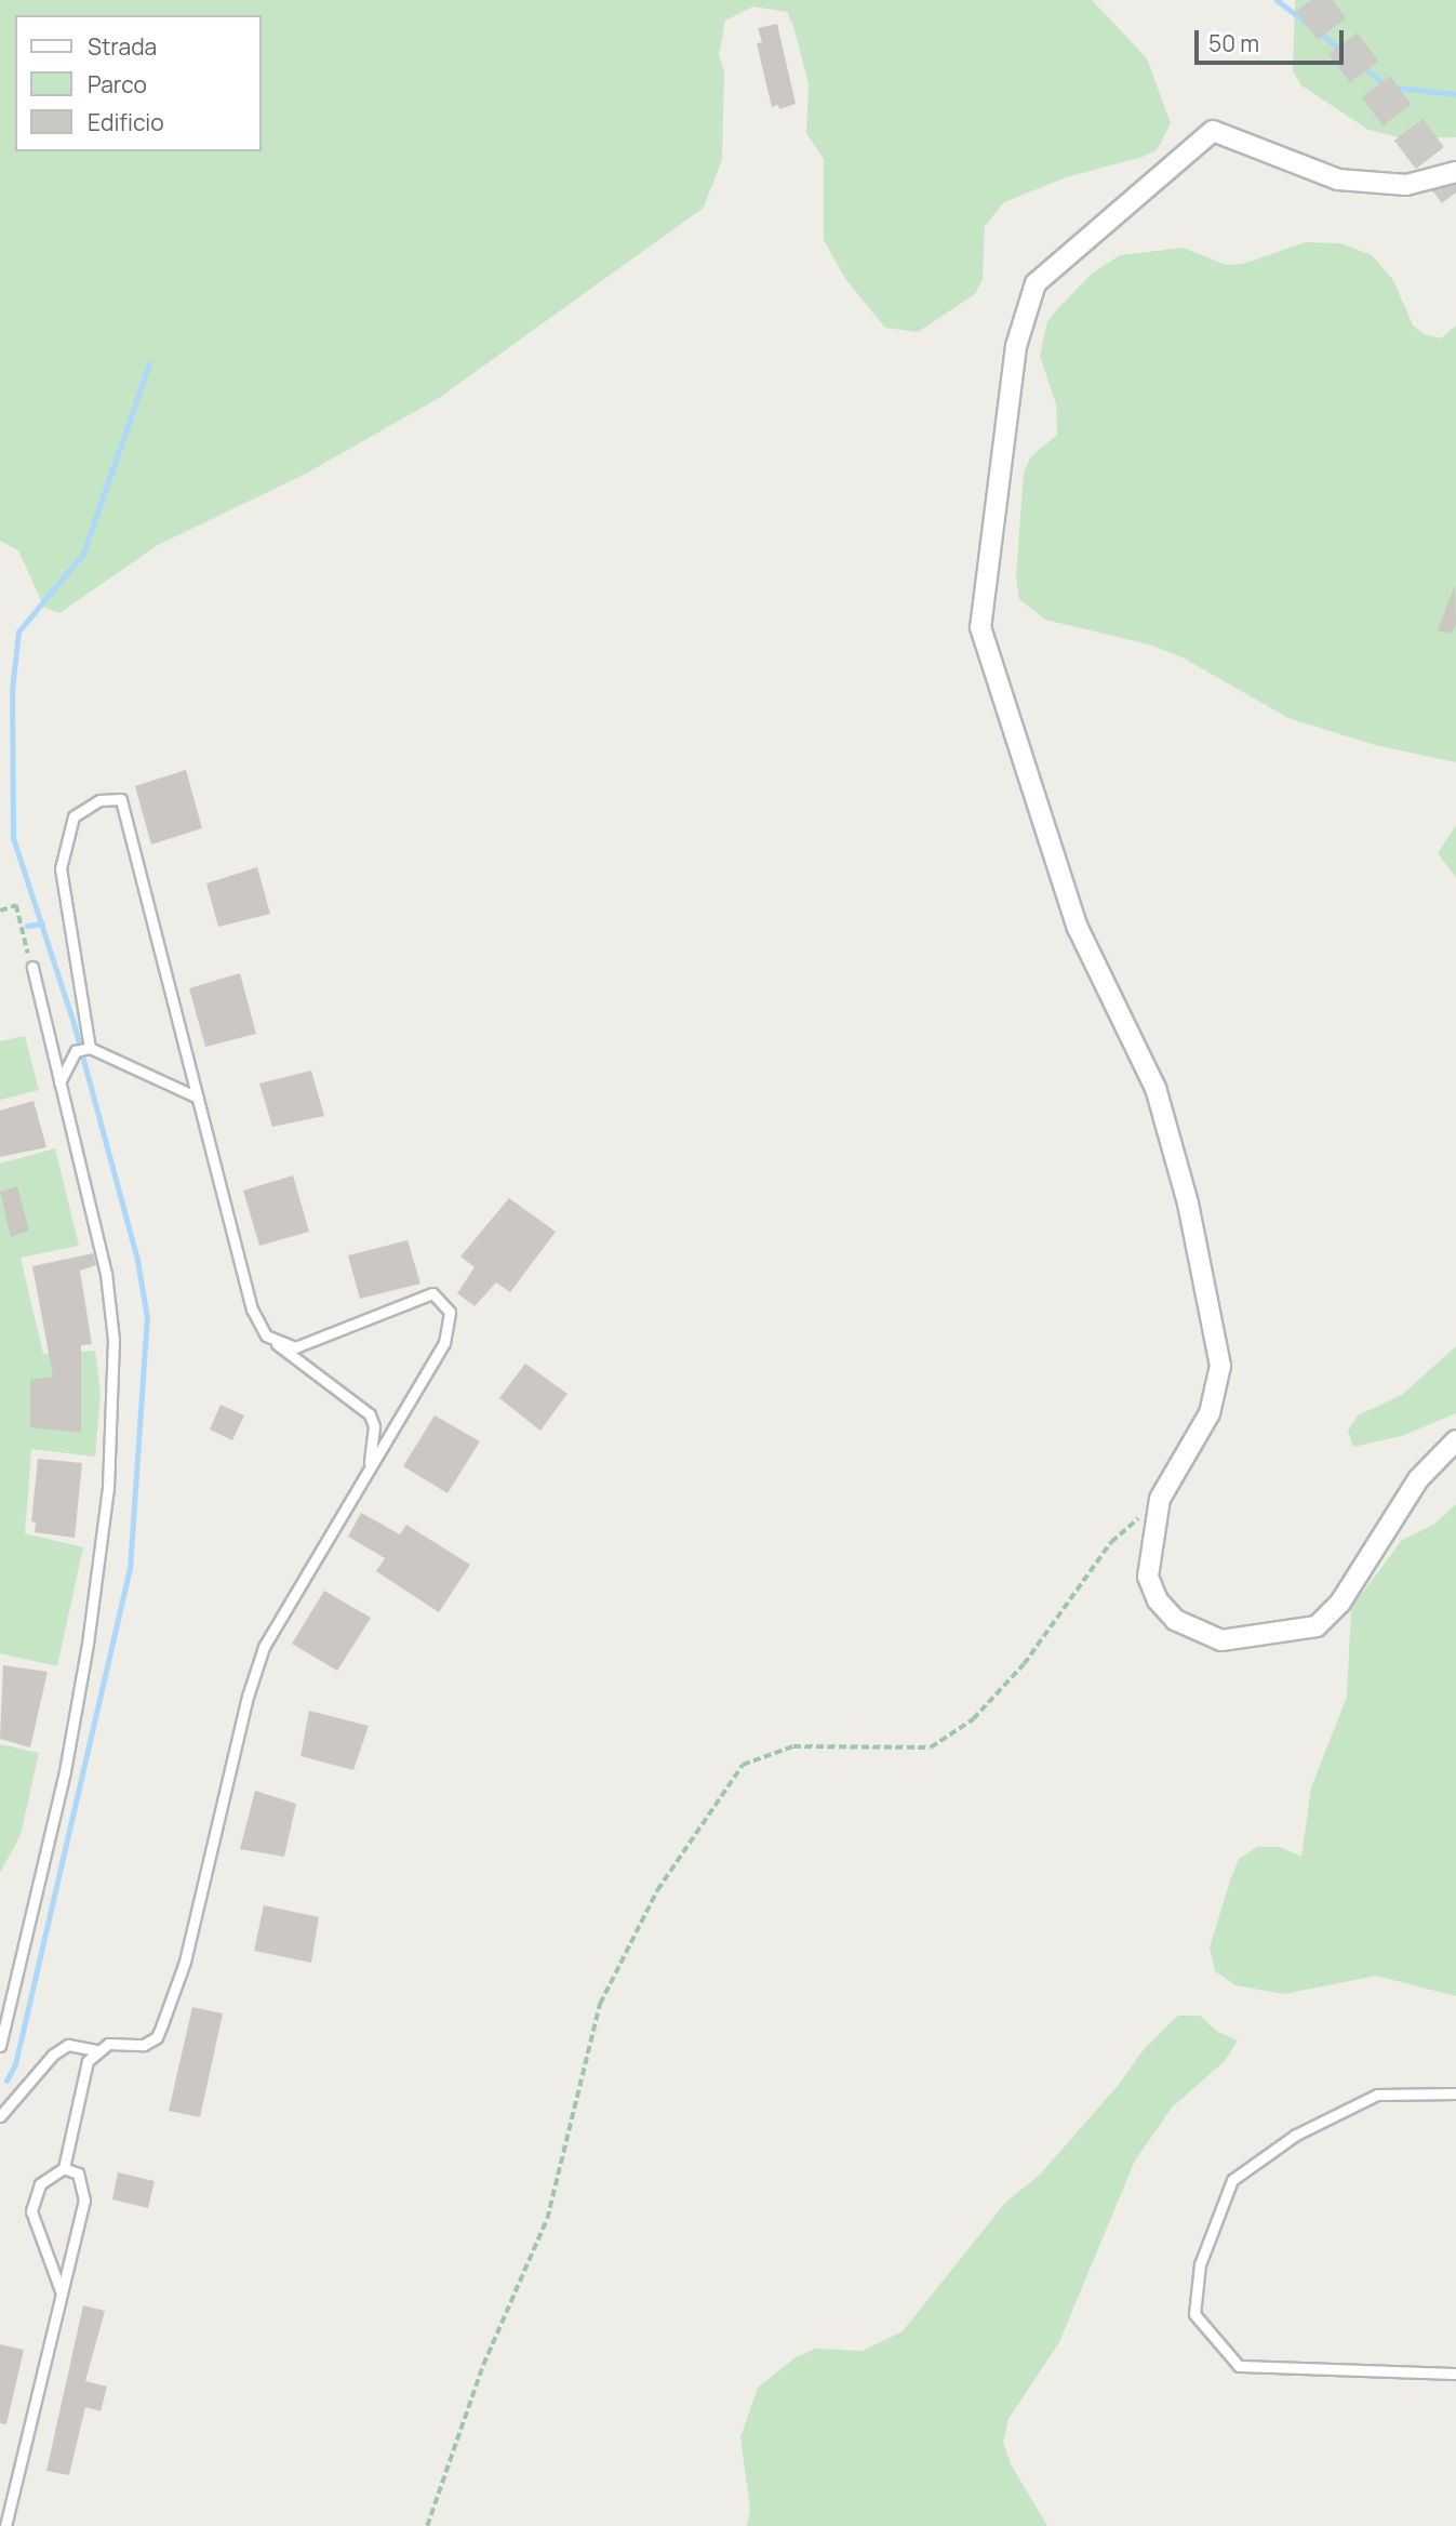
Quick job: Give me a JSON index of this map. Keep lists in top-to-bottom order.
{
  "legend": ["Strada", "Parco", "Edificio"],
  "scale_bar": "50 m"
}
